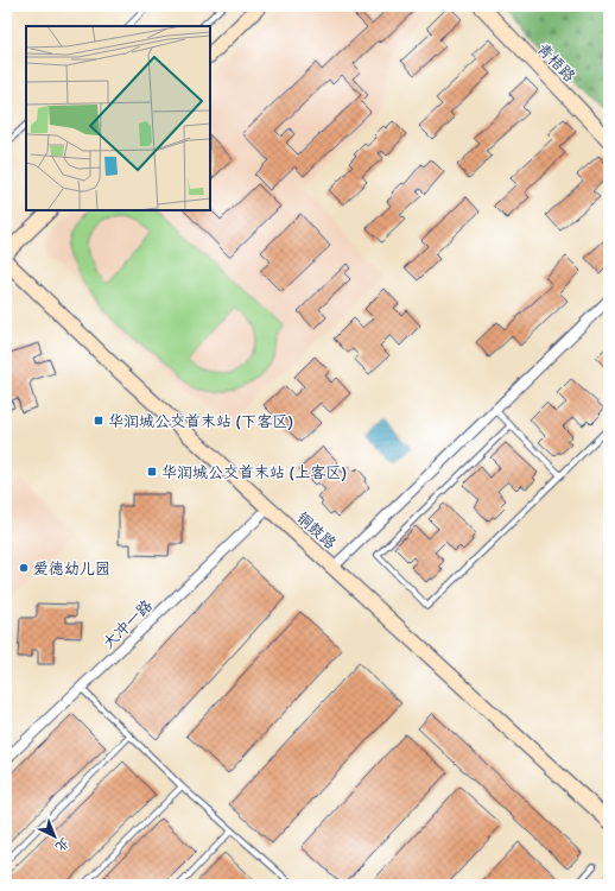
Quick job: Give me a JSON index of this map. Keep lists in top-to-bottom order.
{
  "streets": {
    "main road": ["青梧路", "铜鼓路"],
    "street": ["大冲一路"]
  },
  "crossings": [
    ["铜鼓路", "大冲一路"]
  ],
  "places": {
    "transit": ["华润城公交首末站 (下客区)", "华润城公交首末站 (上客区)"],
    "other": ["爱德幼儿园"]
  },
  "north": "bottom right"
}
